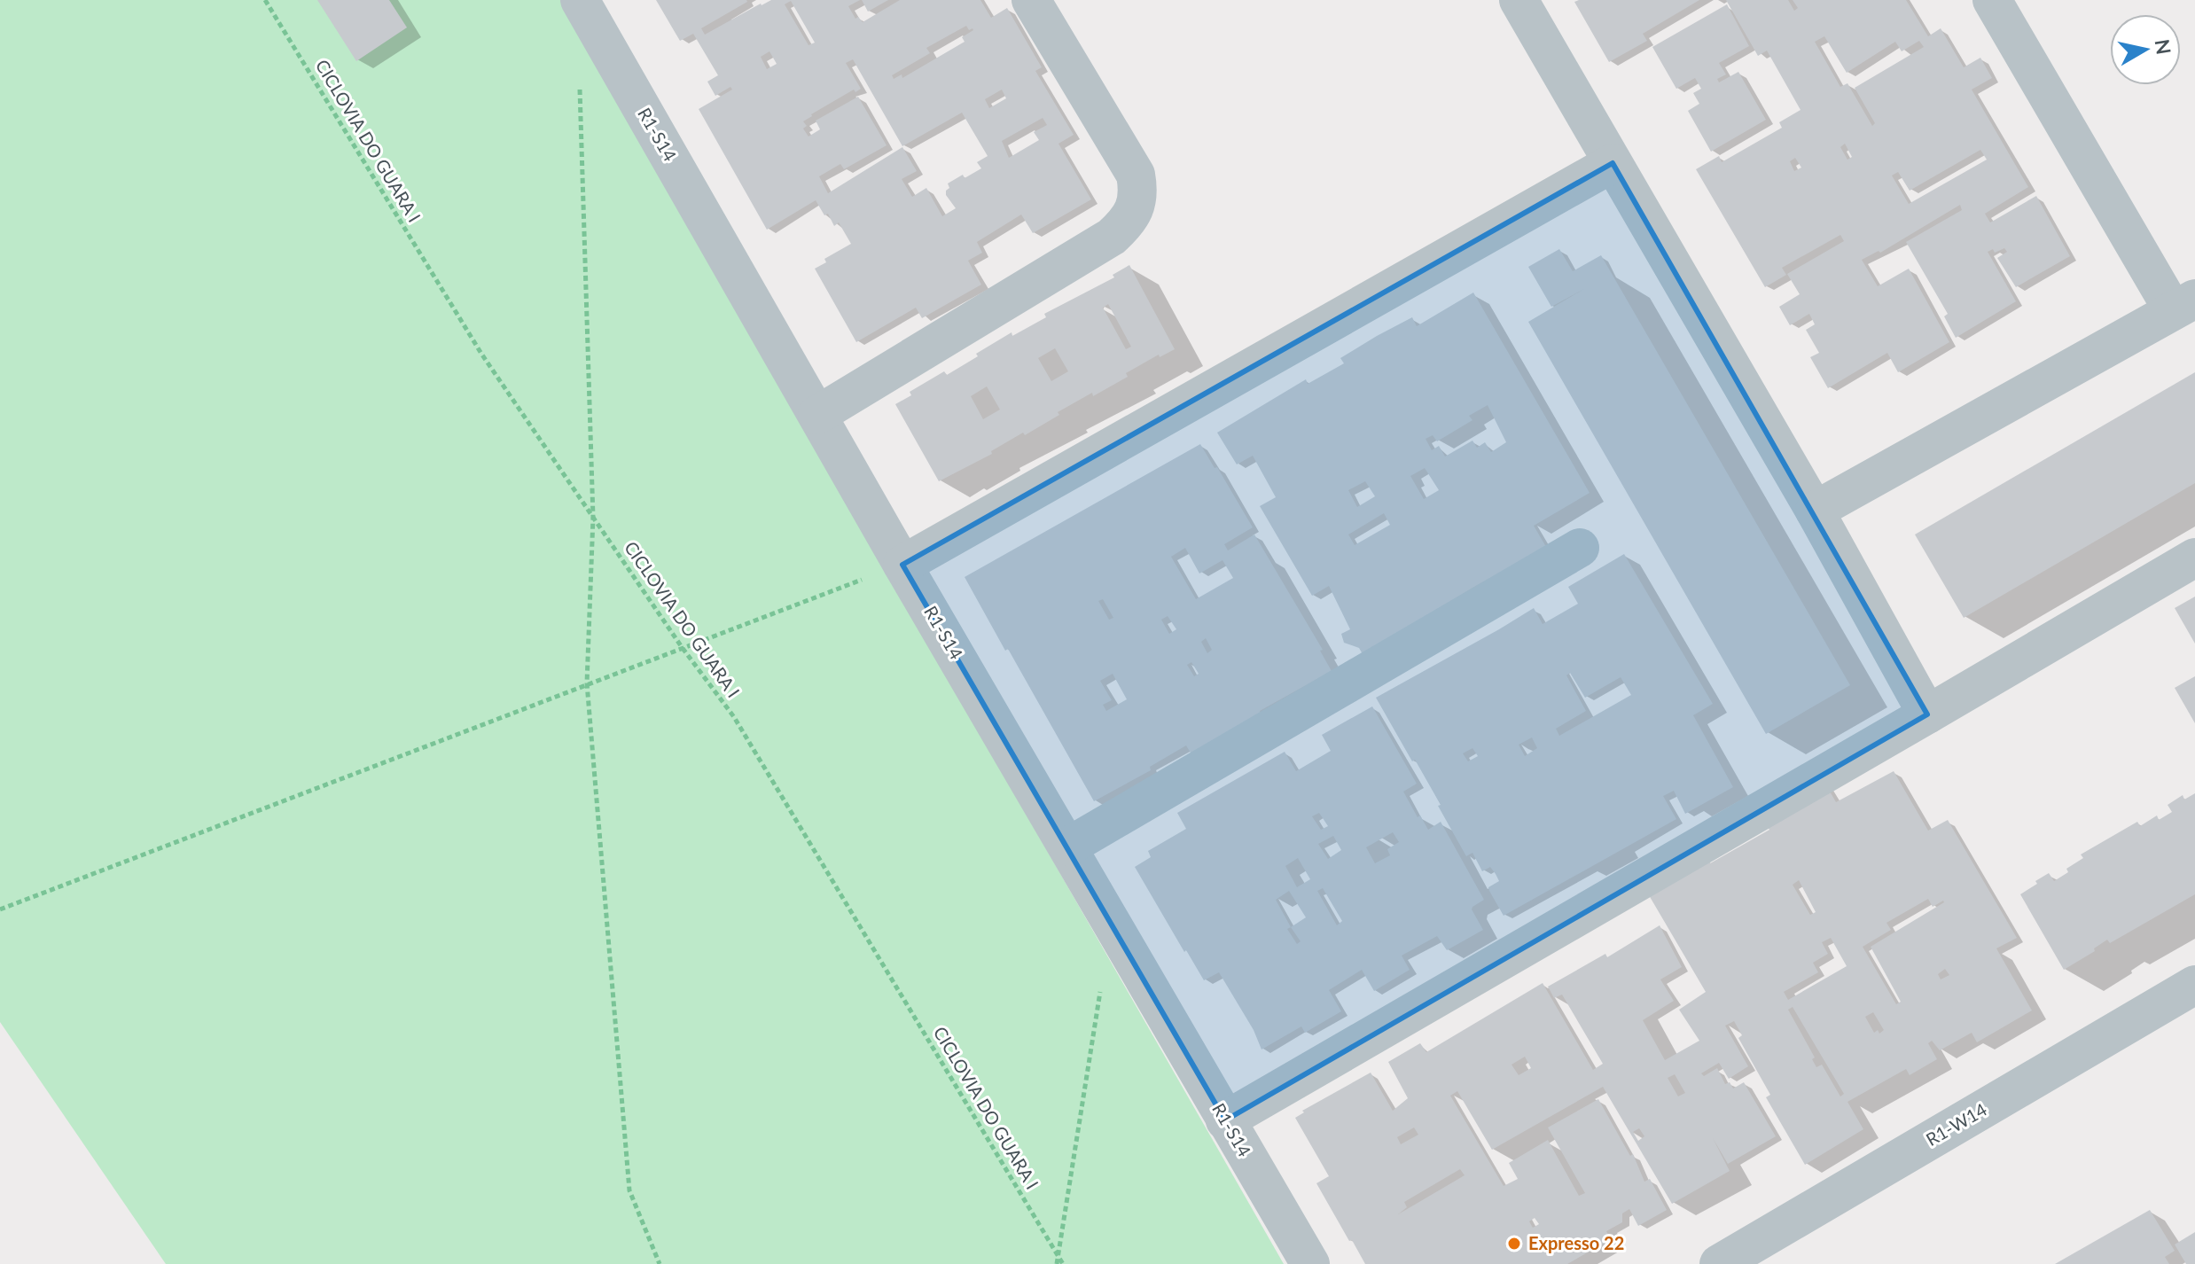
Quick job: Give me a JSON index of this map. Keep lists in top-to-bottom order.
{
  "streets": {
    "street": ["R1-S14", "R1-W14"],
    "path": ["CICLOVIA DO GUARA I"]
  },
  "places": ["Expresso 22"],
  "north": "right"
}
